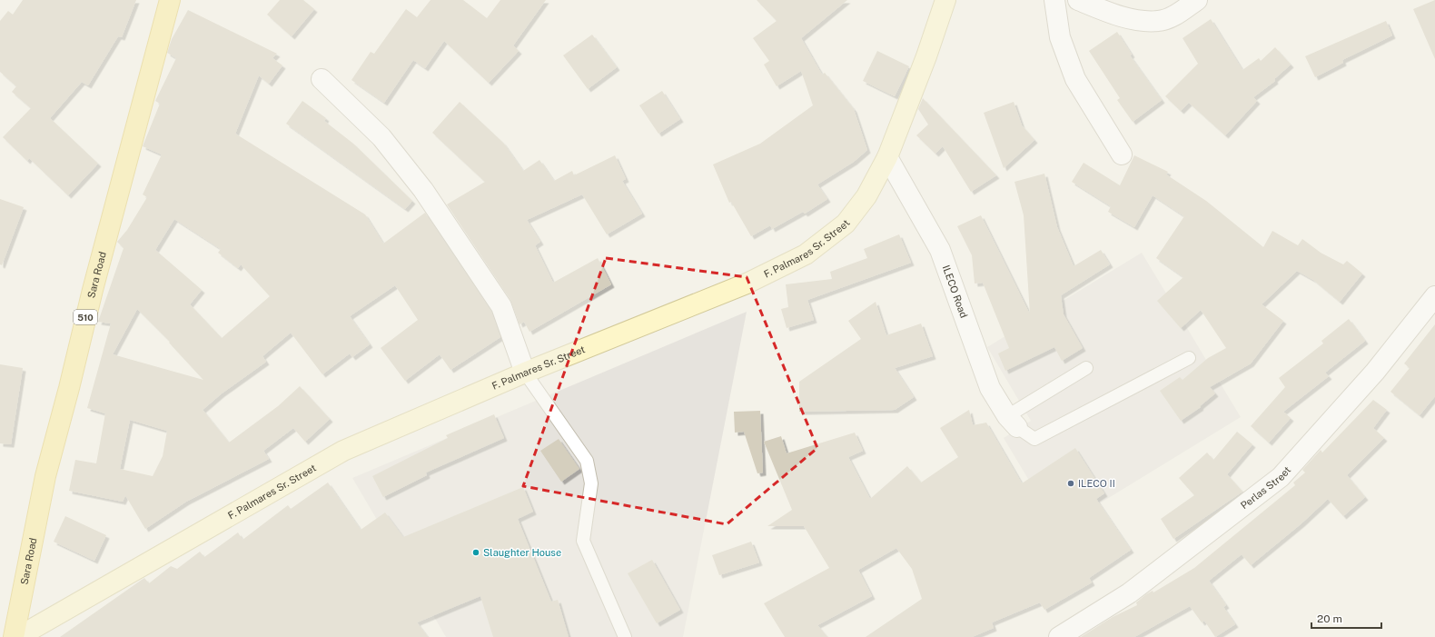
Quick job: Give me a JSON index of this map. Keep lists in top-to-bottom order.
{
  "streets": {
    "main road": ["F. Palmares Sr. Street", "Sara Road", "510"],
    "street": ["ILECO Road", "Perlas Street"]
  },
  "crossings": [
    ["F. Palmares Sr. Street", "ILECO Road"]
  ],
  "places": ["ILECO II", "Slaughter House"],
  "scale_bar": "20 m"
}
